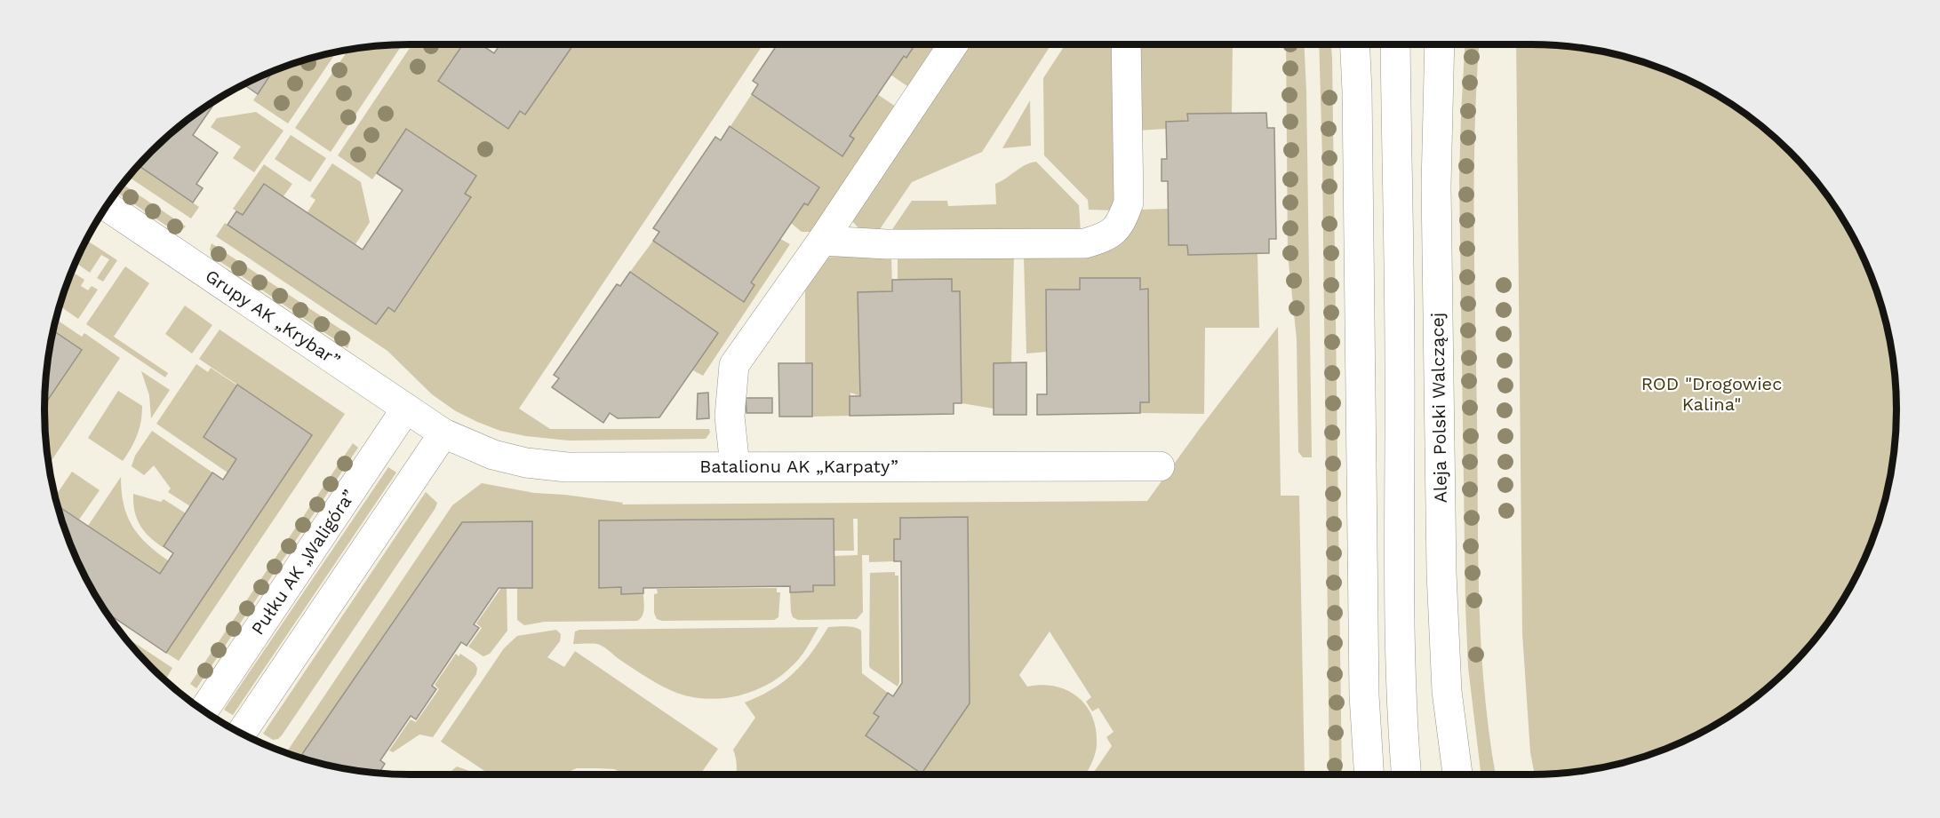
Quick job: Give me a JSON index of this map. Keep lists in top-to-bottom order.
{
  "streets": {
    "street": [
      "Grupy AK „Krybar”",
      "Aleja Polski Walczącej",
      "Batalionu AK „Karpaty”",
      "Pułku AK „Waligóra”"
    ]
  },
  "crossings": [
    ["Grupy AK „Krybar”", "Batalionu AK „Karpaty”"],
    ["Grupy AK „Krybar”", "Pułku AK „Waligóra”"]
  ],
  "parks": ["ROD \"Drogowiec Kalina\""]
}
